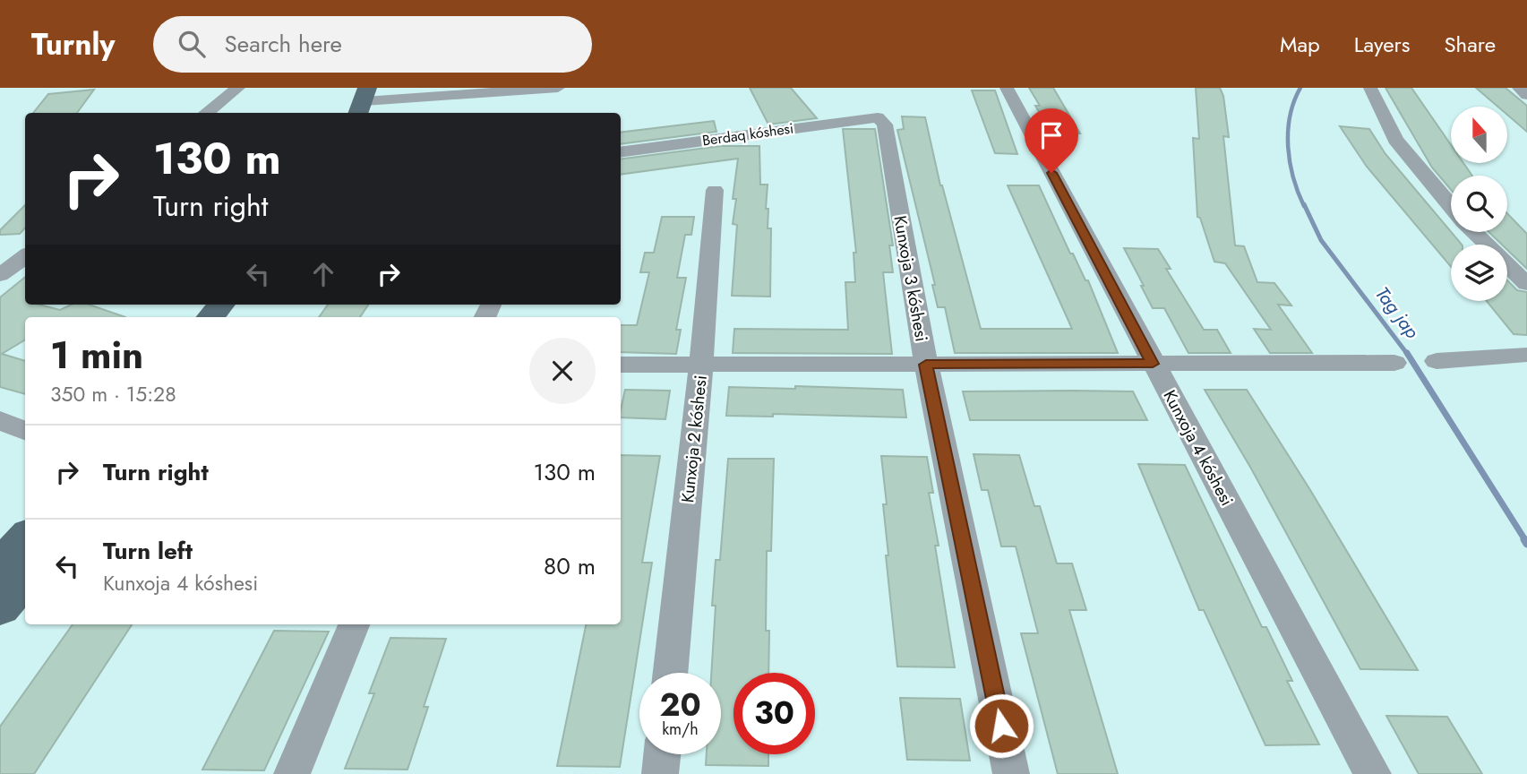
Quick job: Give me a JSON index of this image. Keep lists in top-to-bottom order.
{
  "streets": {
    "street": [
      "Berdaq kóshesi",
      "Kunxoja 3 kóshesi",
      "Kunxoja 2 kóshesi",
      "Kunxoja 4 kóshesi"
    ]
  },
  "crossings": [
    ["Berdaq kóshesi", "Kunxoja 3 kóshesi"]
  ],
  "water": ["Tag jap"],
  "north": "top",
  "page": {
    "header": "Turnly",
    "search": "Search here",
    "nav": ["Map", "Layers", "Share"],
    "turn": ["130 m", "Turn right"],
    "heading": ["1 min", "350 m · 15:28"],
    "list": [
      {
        "name": "Turn right",
        "value": "130 m"
      },
      {
        "name": "Turn left",
        "note": "Kunxoja 4 kóshesi",
        "value": "80 m"
      }
    ],
    "speed": "20 km/h",
    "limit": "30"
  }
}
